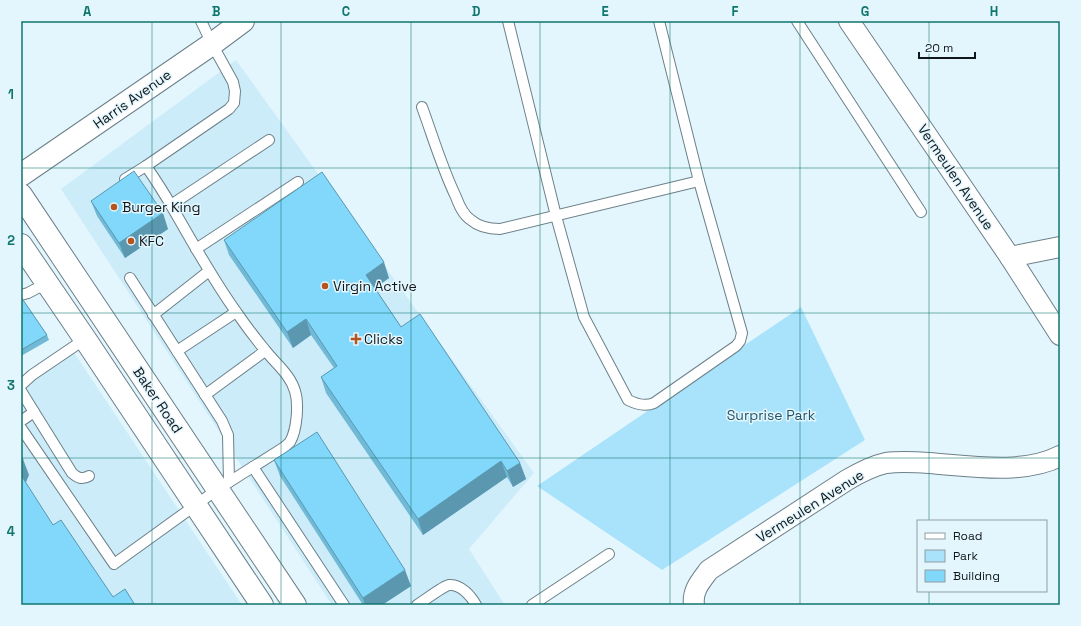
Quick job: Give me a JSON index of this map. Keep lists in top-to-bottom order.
{
  "streets": {
    "main road": ["Harris Avenue", "Baker Road"],
    "street": ["Vermeulen Avenue"]
  },
  "parks": ["Surprise Park"],
  "places": {
    "other": ["Burger King", "KFC", "Virgin Active"],
    "health": ["Clicks"]
  },
  "legend": ["Road", "Park", "Building"],
  "scale_bar": "20 m",
  "grid": {
    "columns": [
      "A",
      "B",
      "C",
      "D",
      "E",
      "F",
      "G",
      "H"
    ],
    "rows": [
      "1",
      "2",
      "3",
      "4"
    ]
  }
}
